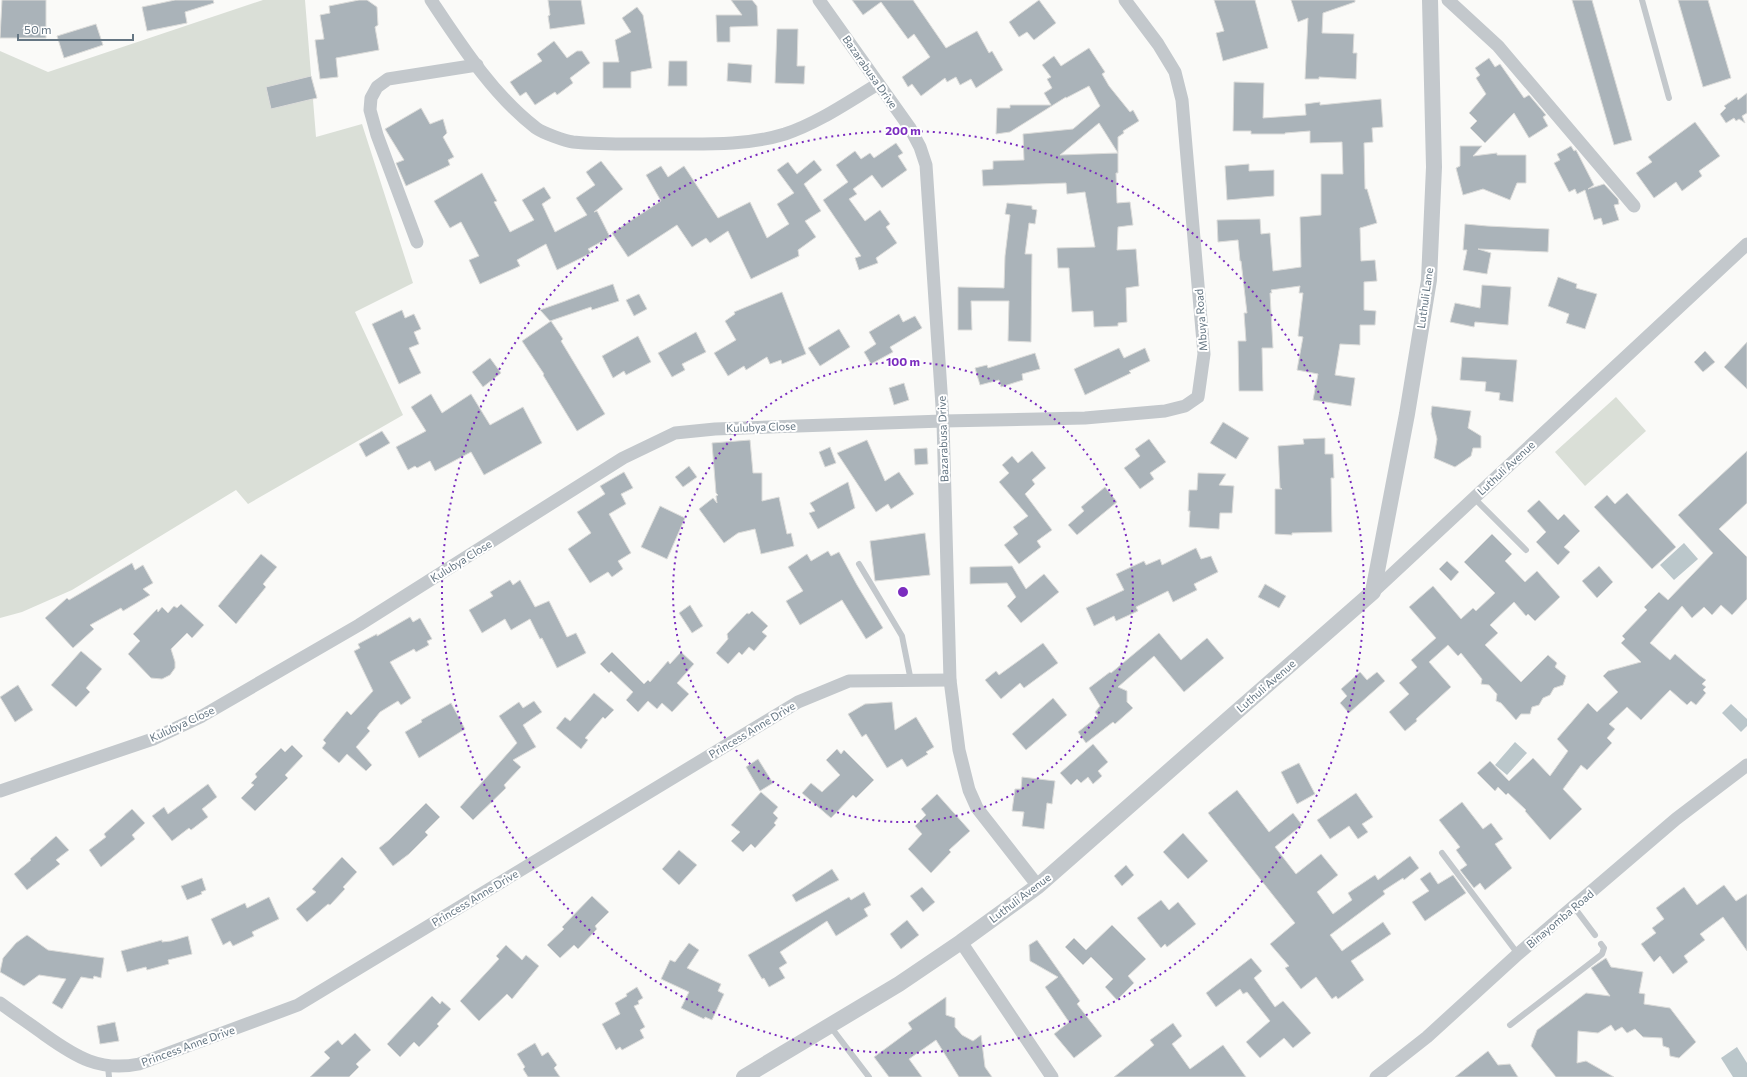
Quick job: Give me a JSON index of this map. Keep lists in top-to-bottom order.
{
  "streets": {
    "street": [
      "Bazarabusa Drive",
      "Luthuli Lane",
      "Mbuya Road",
      "Kulubya Close",
      "Luthuli Avenue",
      "Princess Anne Drive",
      "Binayomba Road"
    ]
  },
  "crossings": [
    ["Bazarabusa Drive", "Mbuya Road"],
    ["Bazarabusa Drive", "Kulubya Close"],
    ["Bazarabusa Drive", "Luthuli Avenue"],
    ["Bazarabusa Drive", "Princess Anne Drive"],
    ["Luthuli Lane", "Luthuli Avenue"],
    ["Mbuya Road", "Kulubya Close"]
  ],
  "scale_bar": "50 m",
  "rings": ["200 m", "100 m"]
}
